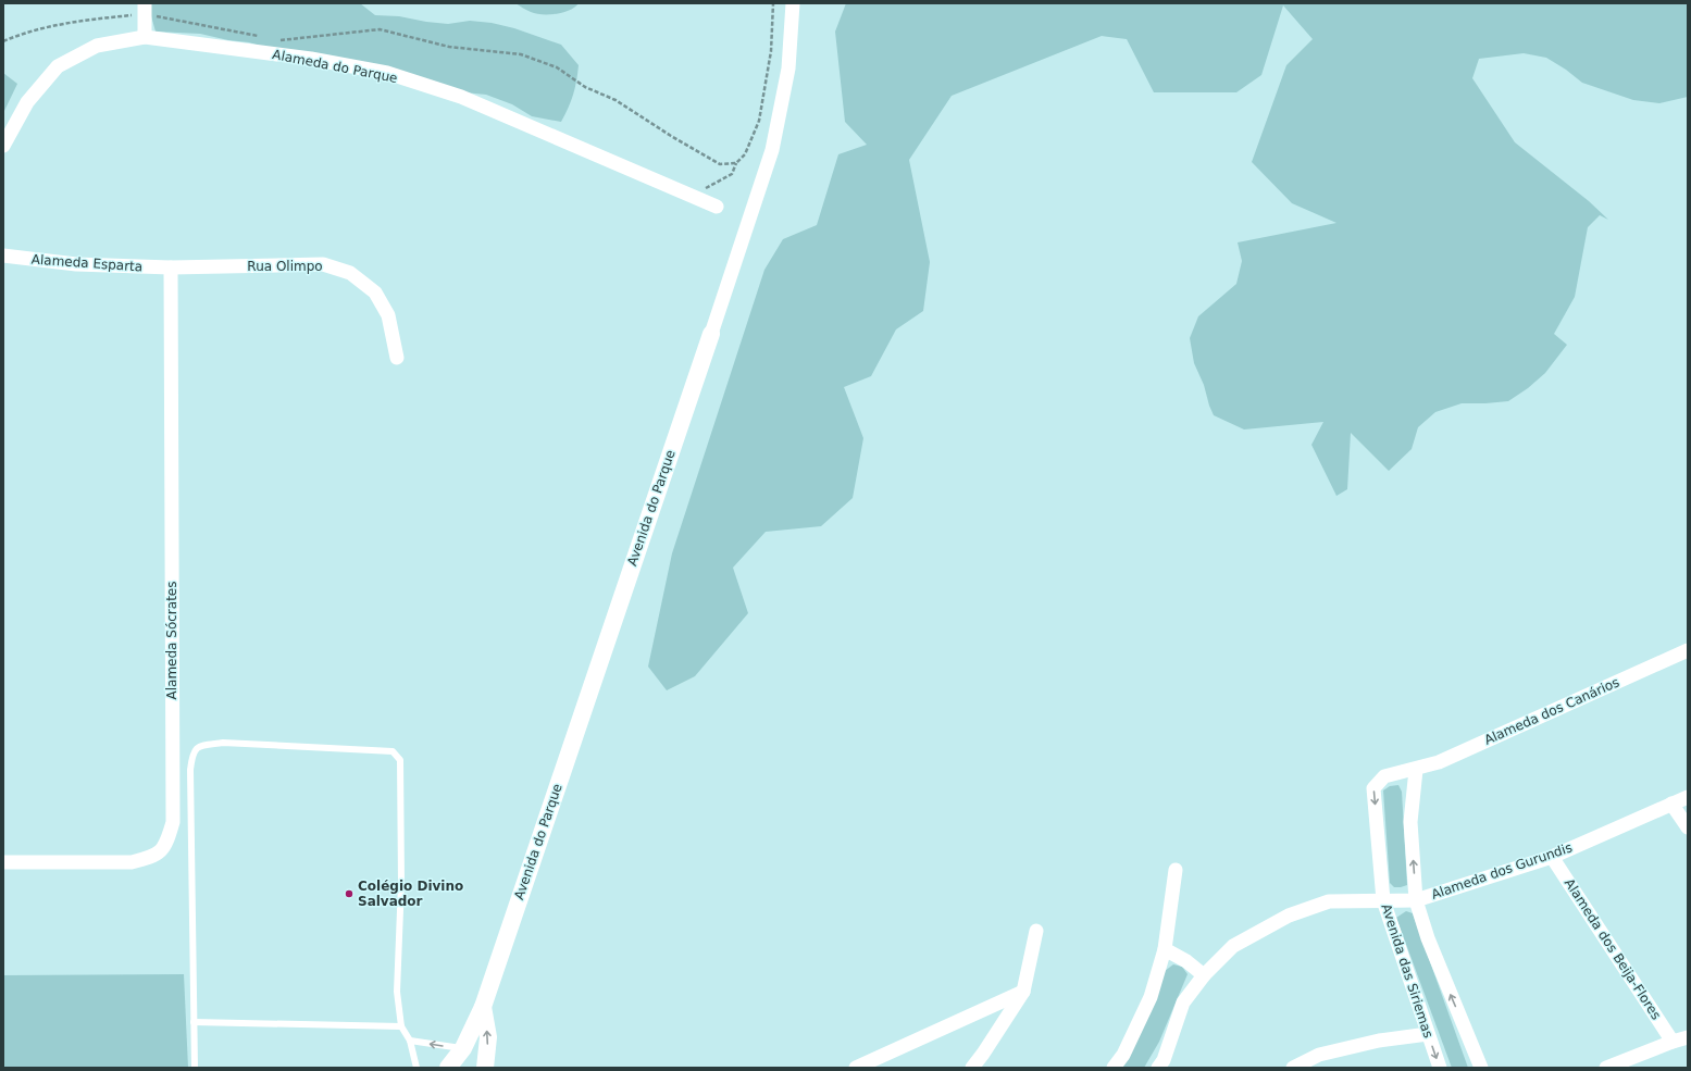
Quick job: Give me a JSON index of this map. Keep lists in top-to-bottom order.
{
  "streets": {
    "street": [
      "Alameda do Parque",
      "Alameda Esparta",
      "Rua Olimpo",
      "Avenida do Parque",
      "Alameda Sócrates",
      "Alameda dos Canários",
      "Alameda dos Gurundis",
      "Alameda dos Beija-Flores",
      "Avenida das Siriemas"
    ]
  },
  "crossings": [
    ["Alameda Esparta", "Rua Olimpo"],
    ["Alameda Esparta", "Alameda Sócrates"],
    ["Rua Olimpo", "Alameda Sócrates"],
    ["Alameda dos Canários", "Avenida das Siriemas"],
    ["Alameda dos Gurundis", "Alameda dos Beija-Flores"],
    ["Alameda dos Gurundis", "Avenida das Siriemas"]
  ],
  "places": ["Colégio Divino Salvador"]
}
